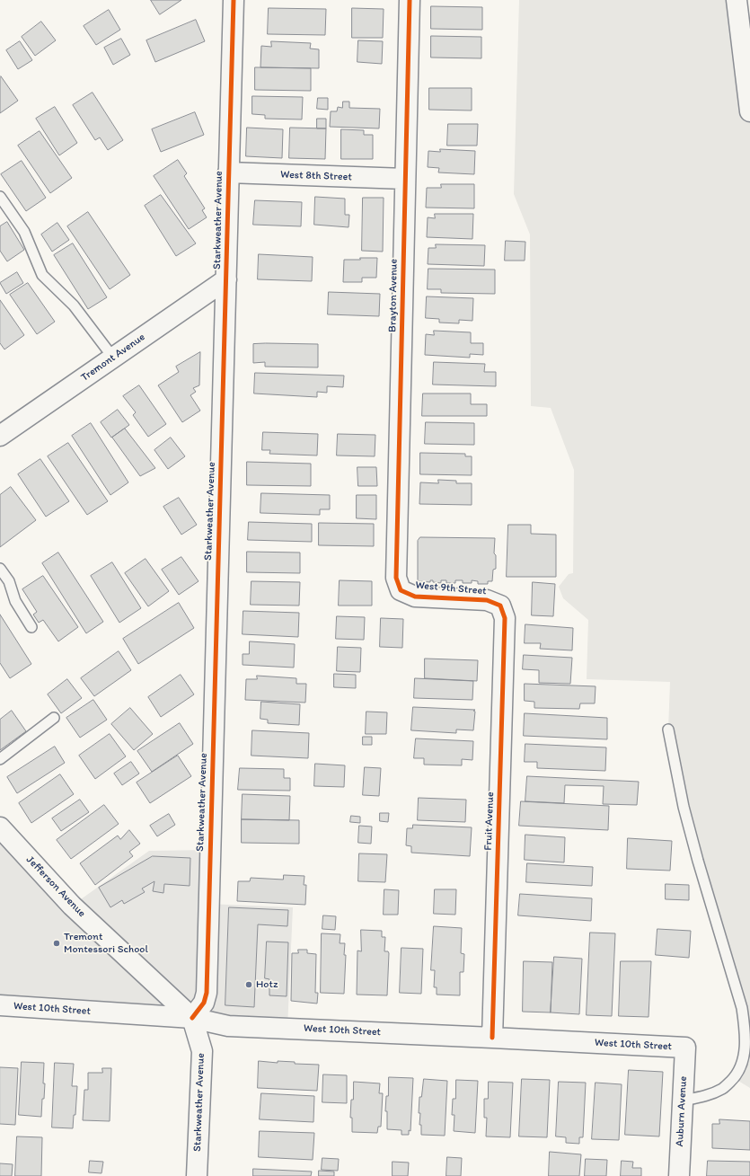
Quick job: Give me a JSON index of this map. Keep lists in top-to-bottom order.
{
  "streets": {
    "main road": [
      "West 8th Street",
      "Starkweather Avenue",
      "Brayton Avenue",
      "Tremont Avenue",
      "West 9th Street",
      "Fruit Avenue",
      "Jefferson Avenue",
      "West 10th Street",
      "Auburn Avenue"
    ]
  },
  "crossings": [
    ["West 8th Street", "Starkweather Avenue"],
    ["West 8th Street", "Brayton Avenue"],
    ["Starkweather Avenue", "Tremont Avenue"],
    ["Starkweather Avenue", "Jefferson Avenue"],
    ["Starkweather Avenue", "West 10th Street"],
    ["Brayton Avenue", "West 9th Street"],
    ["West 9th Street", "Fruit Avenue"],
    ["Fruit Avenue", "West 10th Street"],
    ["Jefferson Avenue", "West 10th Street"],
    ["West 10th Street", "Auburn Avenue"]
  ],
  "places": ["Tremont Montessori School", "Hotz"]
}
